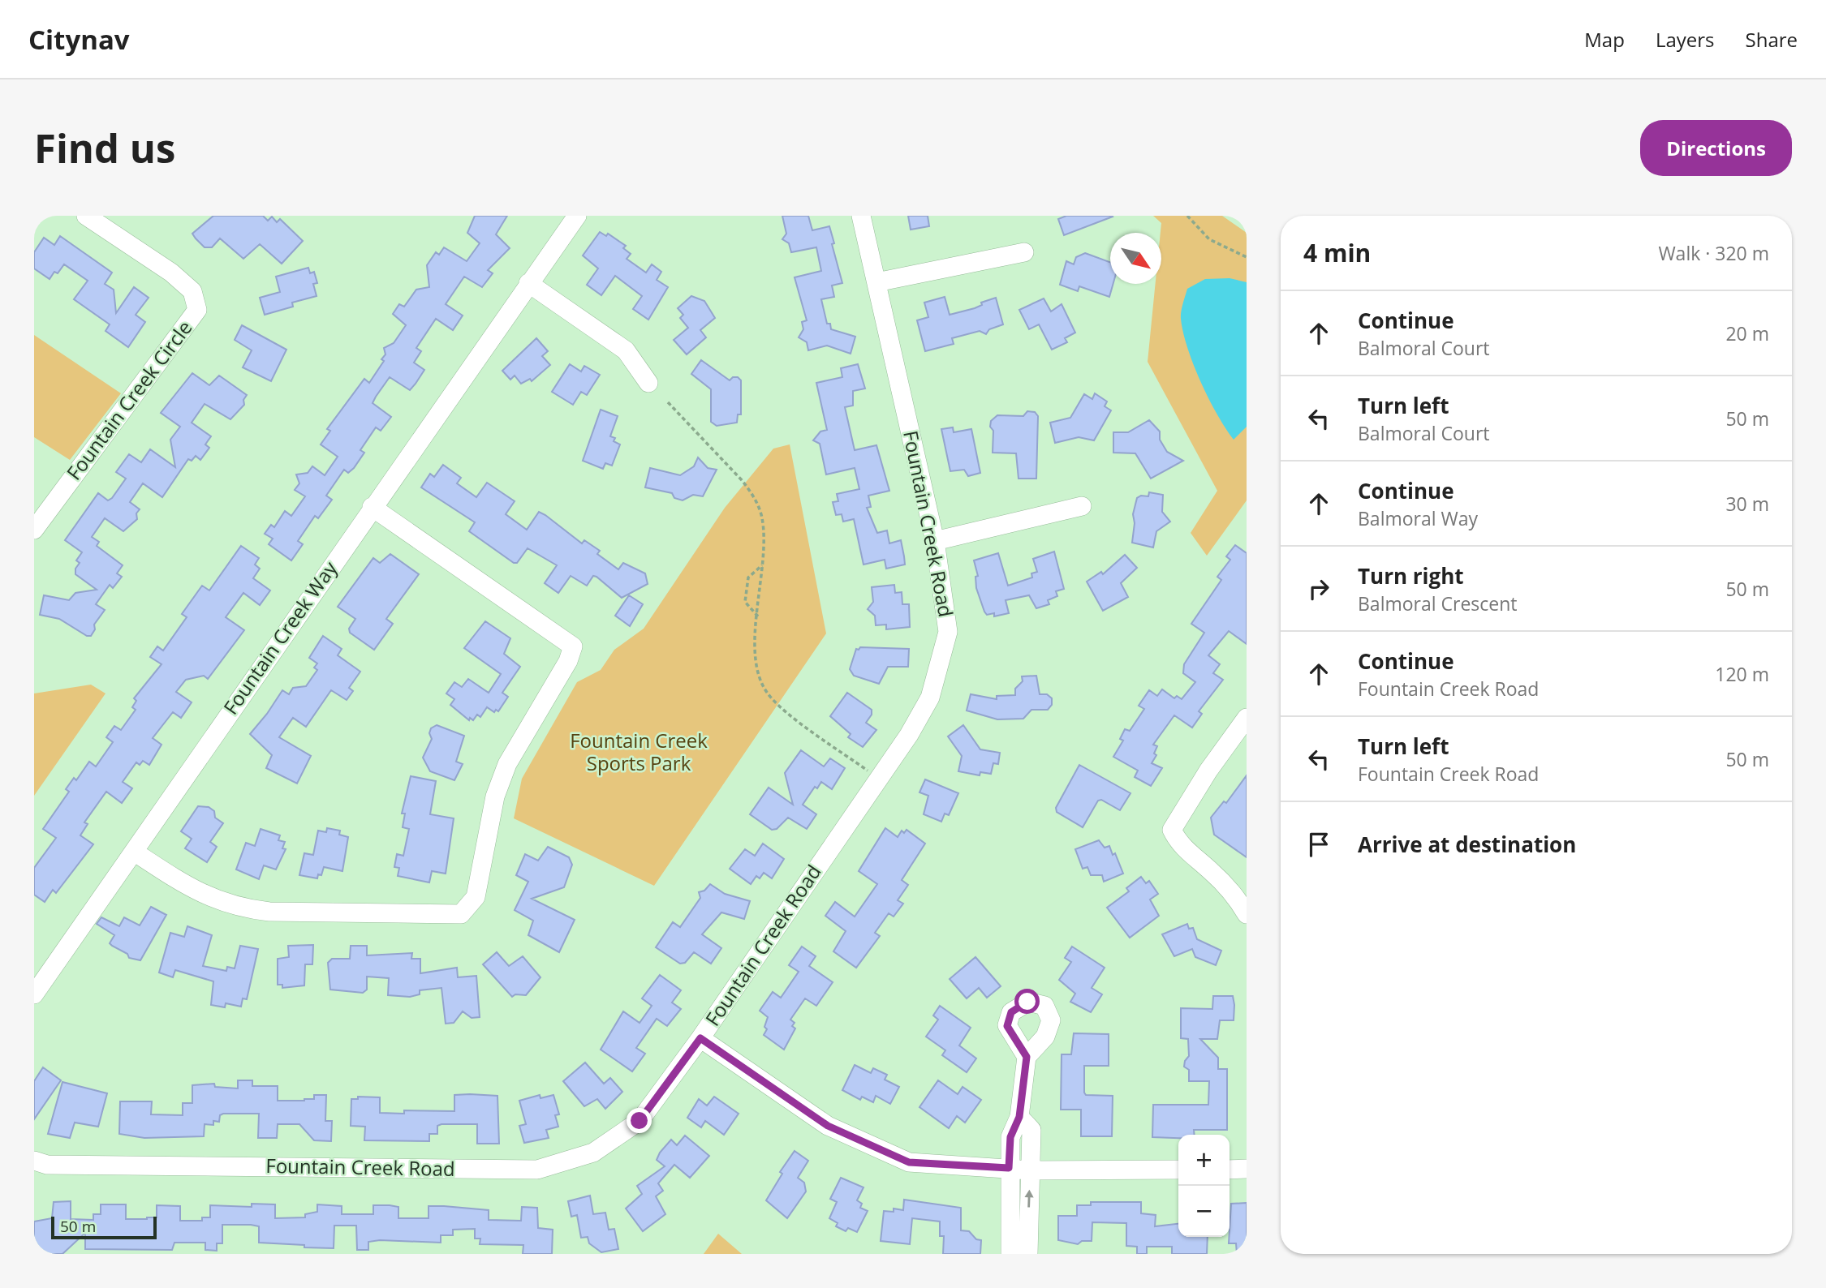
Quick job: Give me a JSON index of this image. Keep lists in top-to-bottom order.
{
  "streets": {
    "street": ["Fountain Creek Circle", "Fountain Creek Road", "Fountain Creek Way"]
  },
  "parks": ["Fountain Creek Sports Park"],
  "scale_bar": "50 m",
  "north": "bottom right",
  "page": {
    "header": "Citynav",
    "nav": ["Map", "Layers", "Share"],
    "buttons": "Directions",
    "title": "Find us",
    "heading": ["4 min", "Walk · 320 m"],
    "list": [
      ["Continue", "Balmoral Court", "20 m"],
      ["Turn left", "Balmoral Court", "50 m"],
      ["Continue", "Balmoral Way", "30 m"],
      ["Turn right", "Balmoral Crescent", "50 m"],
      ["Continue", "Fountain Creek Road", "120 m"],
      ["Turn left", "Fountain Creek Road", "50 m"],
      "Arrive at destination"
    ],
    "map_buttons": ["+", "−"],
    "scale": "50 m"
  }
}
